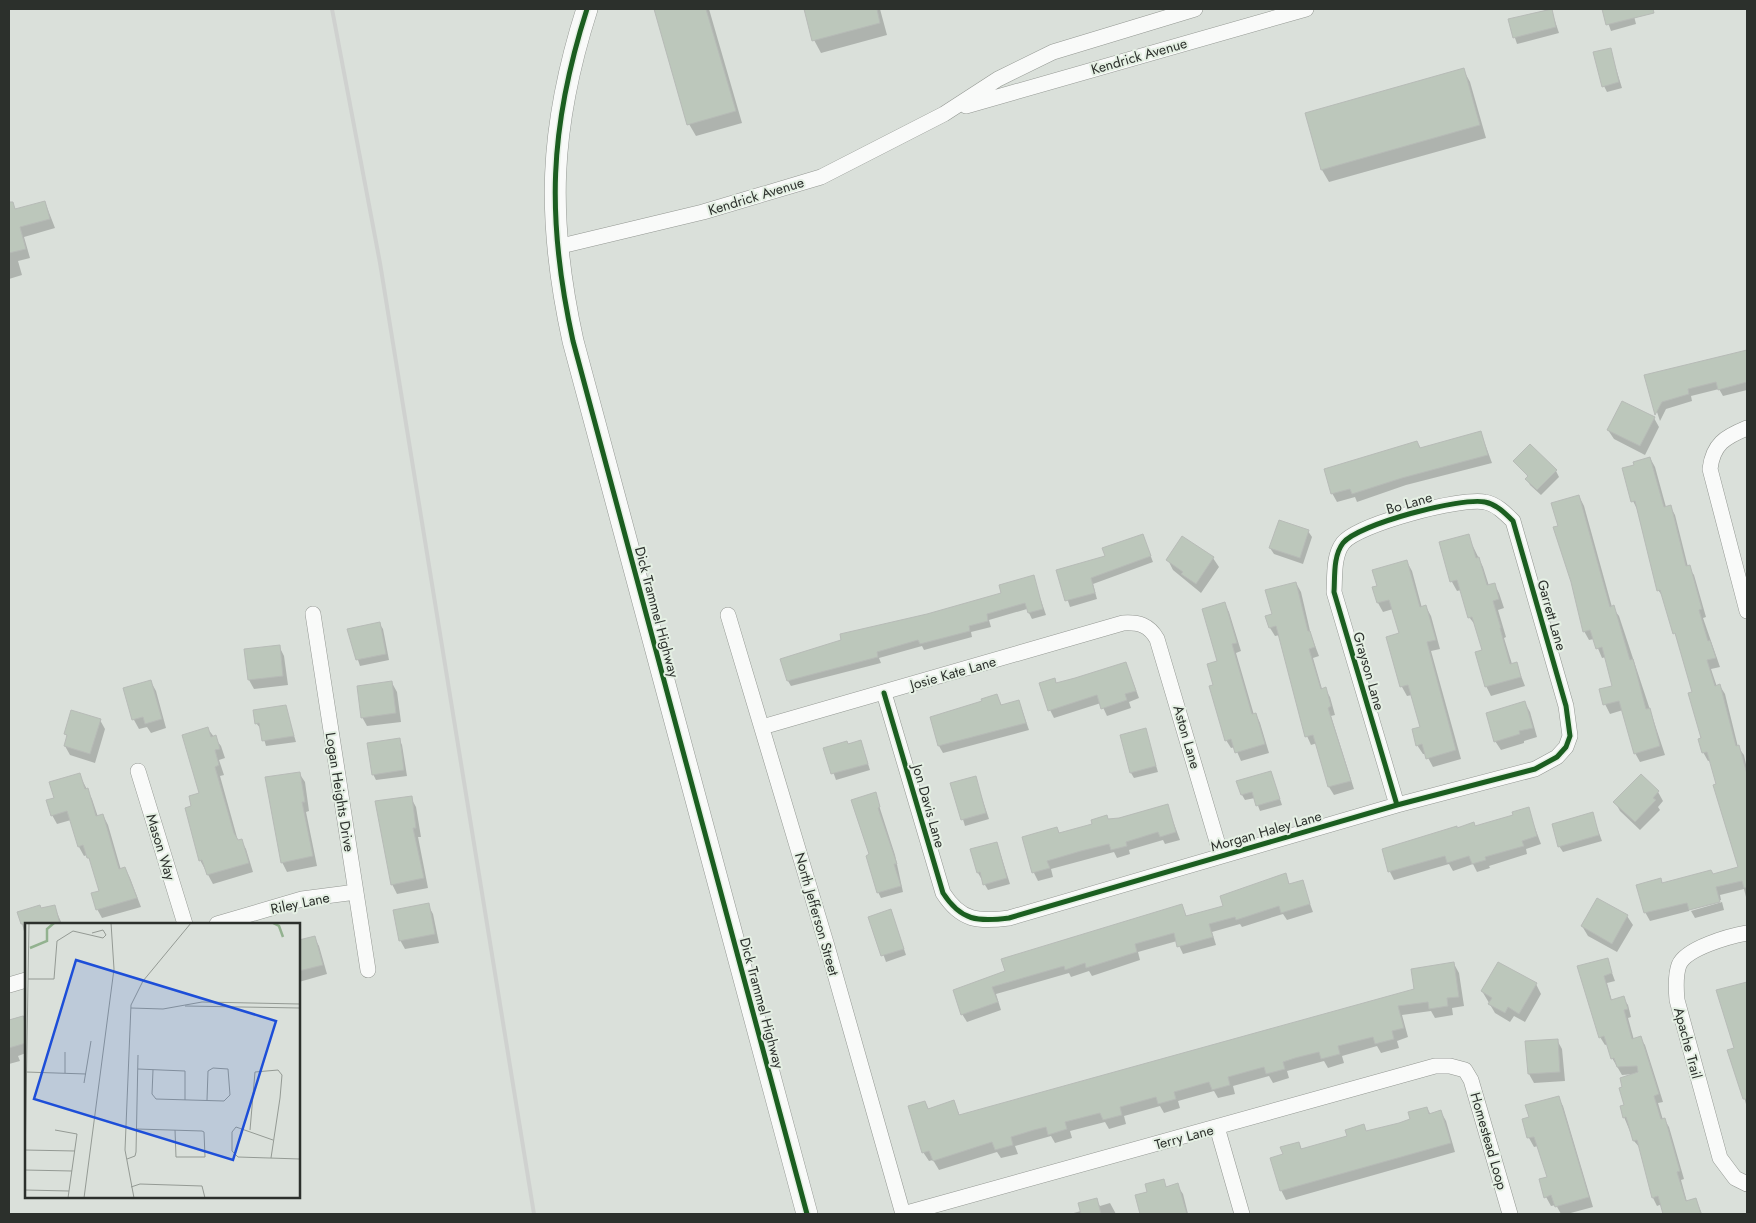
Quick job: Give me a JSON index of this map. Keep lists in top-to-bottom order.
{
  "streets": {
    "main road": ["Dick Trammel Highway"],
    "street": [
      "Kendrick Avenue",
      "Bo Lane",
      "Garrett Lane",
      "Grayson Lane",
      "Josie Kate Lane",
      "Aston Lane",
      "Logan Heights Drive",
      "Jon Davis Lane",
      "Morgan Haley Lane",
      "Mason Way",
      "Riley Lane",
      "North Jefferson Street",
      "Apache Trail",
      "Terry Lane",
      "Homestead Loop"
    ]
  },
  "crossings": [
    ["Kendrick Avenue", "Dick Trammel Highway"],
    ["Bo Lane", "Garrett Lane"],
    ["Bo Lane", "Grayson Lane"],
    ["Garrett Lane", "Morgan Haley Lane"],
    ["Grayson Lane", "Morgan Haley Lane"],
    ["Josie Kate Lane", "Aston Lane"],
    ["Josie Kate Lane", "Jon Davis Lane"],
    ["Josie Kate Lane", "North Jefferson Street"],
    ["Aston Lane", "Morgan Haley Lane"],
    ["Logan Heights Drive", "Riley Lane"],
    ["Jon Davis Lane", "Morgan Haley Lane"],
    ["North Jefferson Street", "Terry Lane"],
    ["Terry Lane", "Homestead Loop"]
  ]
}
